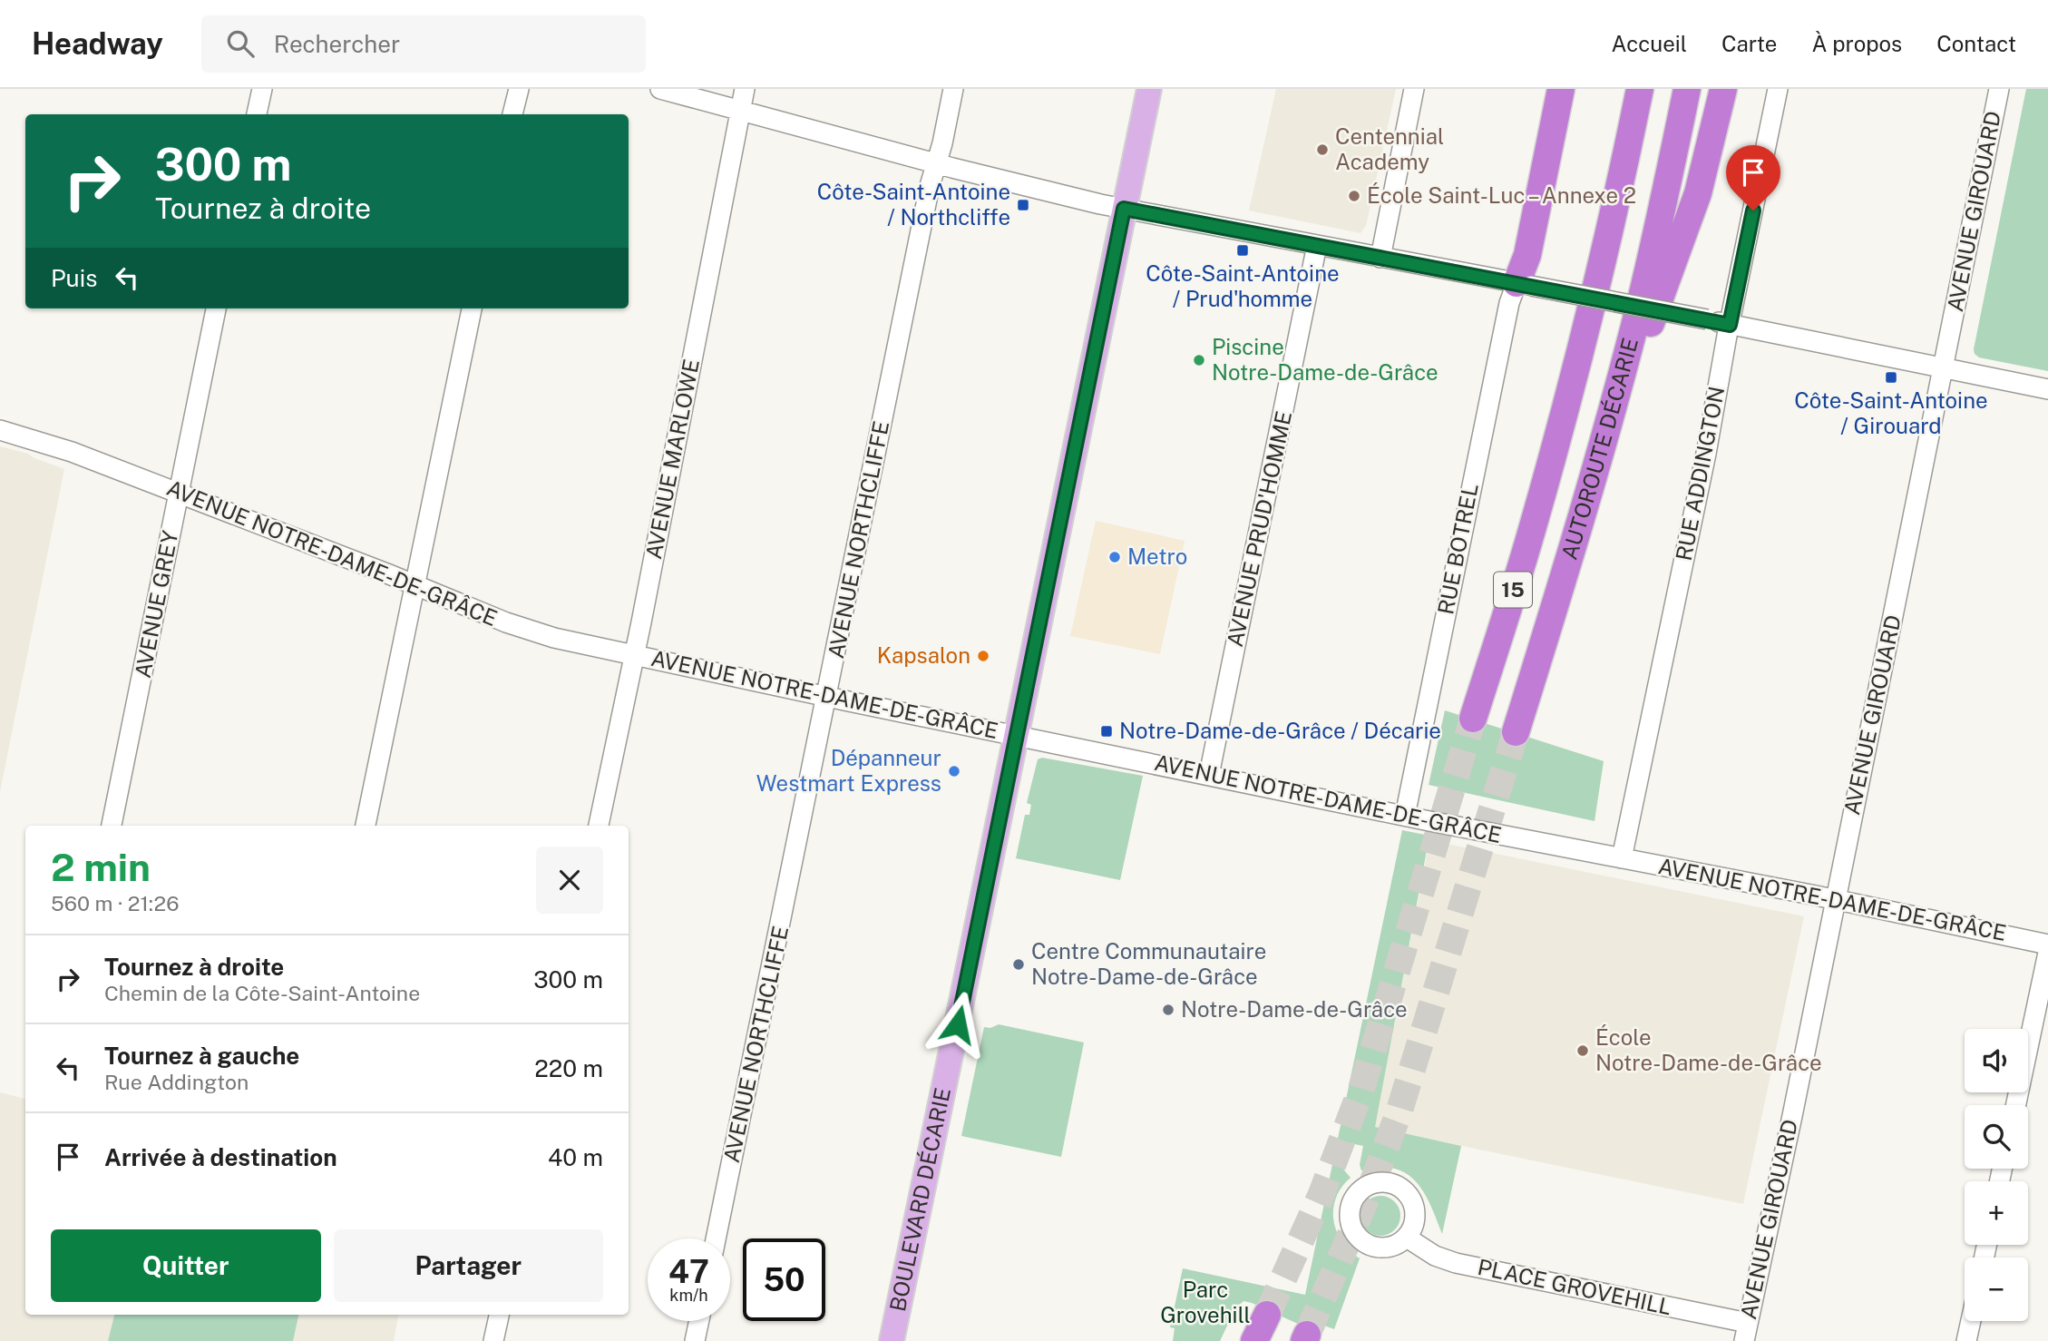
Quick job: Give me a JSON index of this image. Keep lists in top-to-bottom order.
{
  "streets": {
    "highway": ["AUTOROUTE DÉCARIE", "15"],
    "main road": ["BOULEVARD DÉCARIE"],
    "street": [
      "AVENUE GIROUARD",
      "AVENUE MARLOWE",
      "RUE ADDINGTON",
      "AVENUE PRUD'HOMME",
      "AVENUE NORTHCLIFFE",
      "RUE BOTREL",
      "AVENUE NOTRE-DAME-DE-GRÂCE",
      "AVENUE GREY",
      "PLACE GROVEHILL"
    ]
  },
  "crossings": [
    ["AVENUE GIROUARD", "AVENUE NOTRE-DAME-DE-GRÂCE"],
    ["AVENUE GIROUARD", "PLACE GROVEHILL"],
    ["AVENUE MARLOWE", "AVENUE NOTRE-DAME-DE-GRÂCE"],
    ["RUE ADDINGTON", "AVENUE NOTRE-DAME-DE-GRÂCE"],
    ["AVENUE PRUD'HOMME", "AVENUE NOTRE-DAME-DE-GRÂCE"],
    ["AVENUE NORTHCLIFFE", "AVENUE NOTRE-DAME-DE-GRÂCE"],
    ["RUE BOTREL", "AVENUE NOTRE-DAME-DE-GRÂCE"],
    ["AVENUE NOTRE-DAME-DE-GRÂCE", "AVENUE GREY"],
    ["AVENUE NOTRE-DAME-DE-GRÂCE", "BOULEVARD DÉCARIE"]
  ],
  "parks": ["Parc Grovehill"],
  "places": {
    "other": [
      "Centennial Academy",
      "École Saint-Luc – Annexe 2",
      "Piscine Notre-Dame-de-Grâce",
      "Metro",
      "Kapsalon",
      "Dépanneur Westmart Express",
      "Centre Communautaire Notre-Dame-de-Grâce",
      "Notre-Dame-de-Grâce",
      "École Notre-Dame-de-Grâce"
    ],
    "transit": [
      "Côte-Saint-Antoine / Northcliffe",
      "Côte-Saint-Antoine / Prud'homme",
      "Côte-Saint-Antoine / Girouard",
      "Notre-Dame-de-Grâce / Décarie"
    ]
  },
  "page": {
    "header": "Headway",
    "search": "Rechercher",
    "nav": [
      "Accueil",
      "Carte",
      "À propos",
      "Contact"
    ],
    "turn": ["300 m", "Tournez à droite"],
    "then": "Puis",
    "heading": ["2 min", "560 m · 21:26"],
    "list": [
      {
        "name": "Tournez à droite",
        "note": "Chemin de la Côte-Saint-Antoine",
        "value": "300 m"
      },
      {
        "name": "Tournez à gauche",
        "note": "Rue Addington",
        "value": "220 m"
      },
      {
        "name": "Arrivée à destination",
        "value": "40 m"
      }
    ],
    "map_buttons": ["+", "−"],
    "buttons": ["Quitter", "Partager"],
    "speed": "47 km/h",
    "limit": "50"
  }
}
